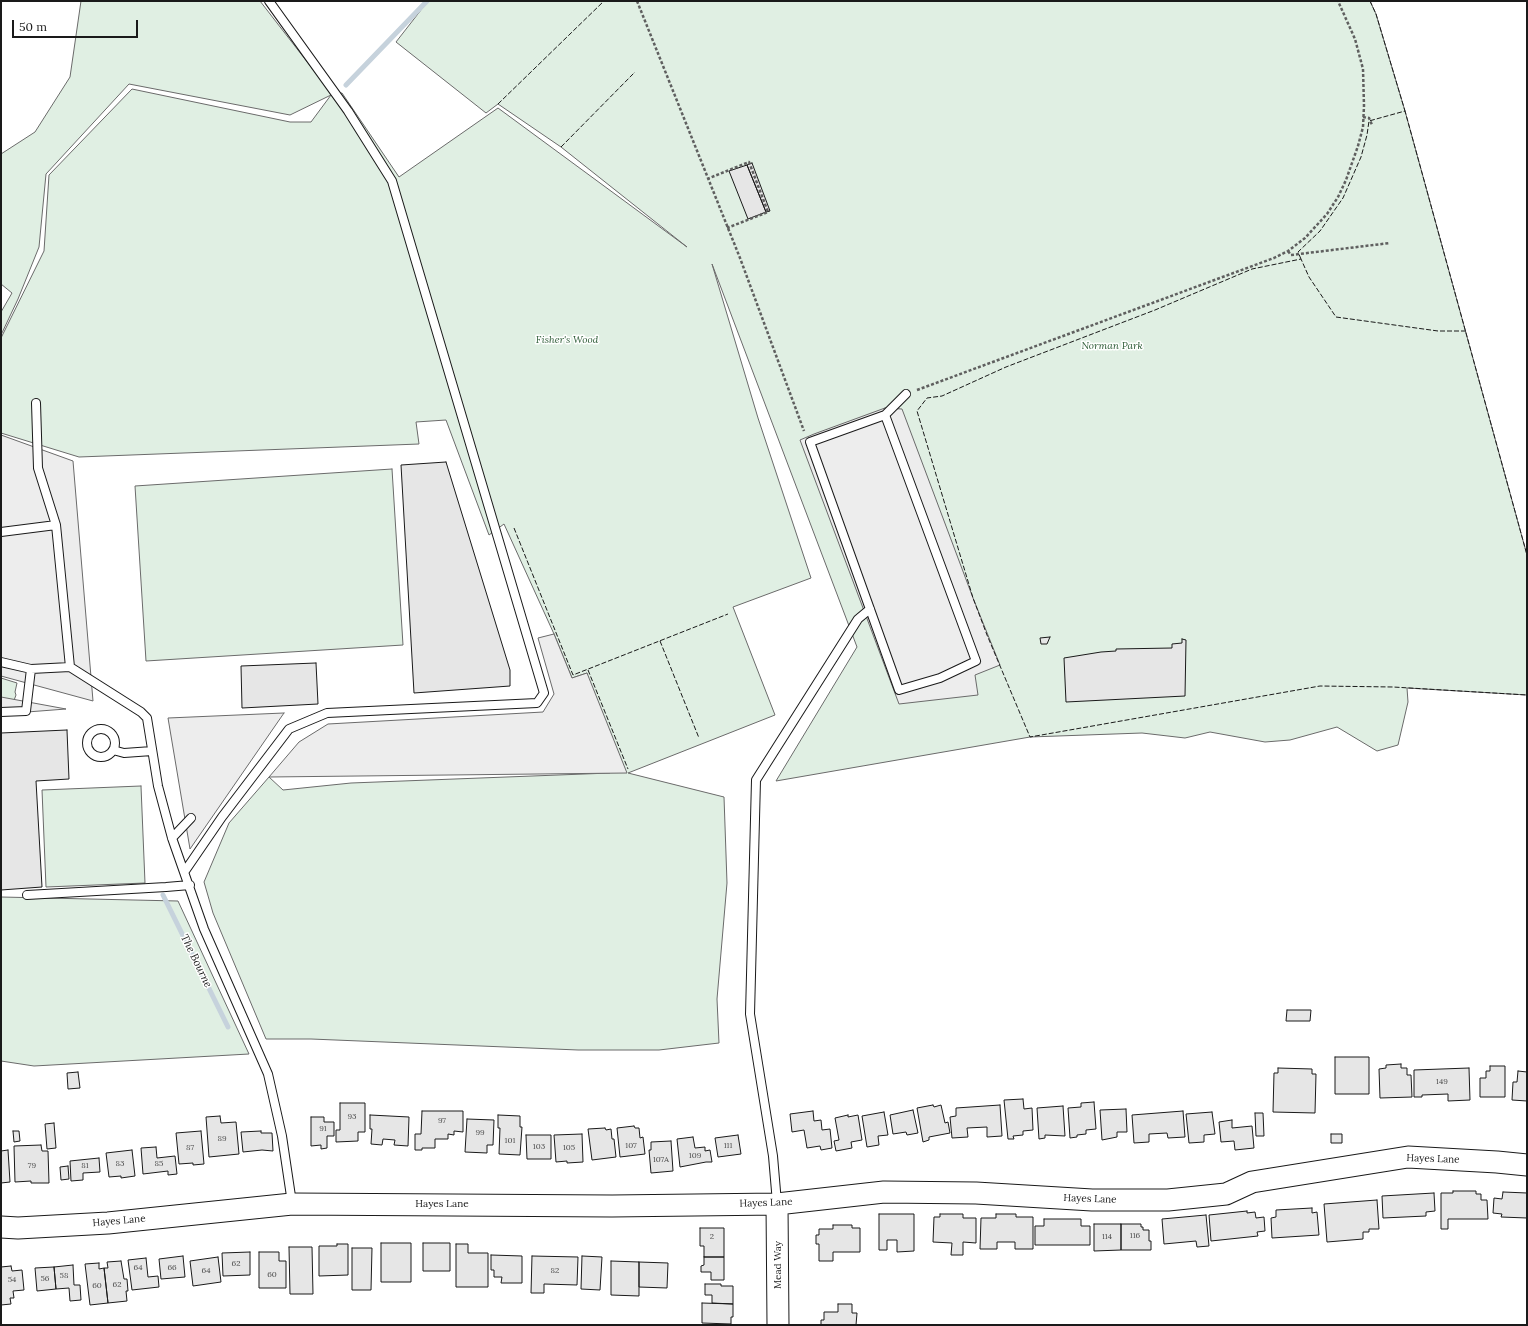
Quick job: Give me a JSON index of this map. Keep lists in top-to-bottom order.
{
  "streets": {
    "main road": ["Hayes Lane", "Mead Way"]
  },
  "crossings": [
    ["Hayes Lane", "Mead Way"]
  ],
  "water": ["The Bourne"],
  "parks": ["Fisher's Wood", "Norman Park"],
  "house_numbers": [
    "149",
    "93",
    "97",
    "91",
    "99",
    "89",
    "101",
    "107",
    "111",
    "103",
    "87",
    "105",
    "109",
    "107A",
    "83",
    "85",
    "79",
    "81",
    "116",
    "2",
    "114",
    "62",
    "64",
    "66",
    "64",
    "82",
    "60",
    "58",
    "56",
    "54",
    "62",
    "60"
  ],
  "scale_bar": "50 m"
}
